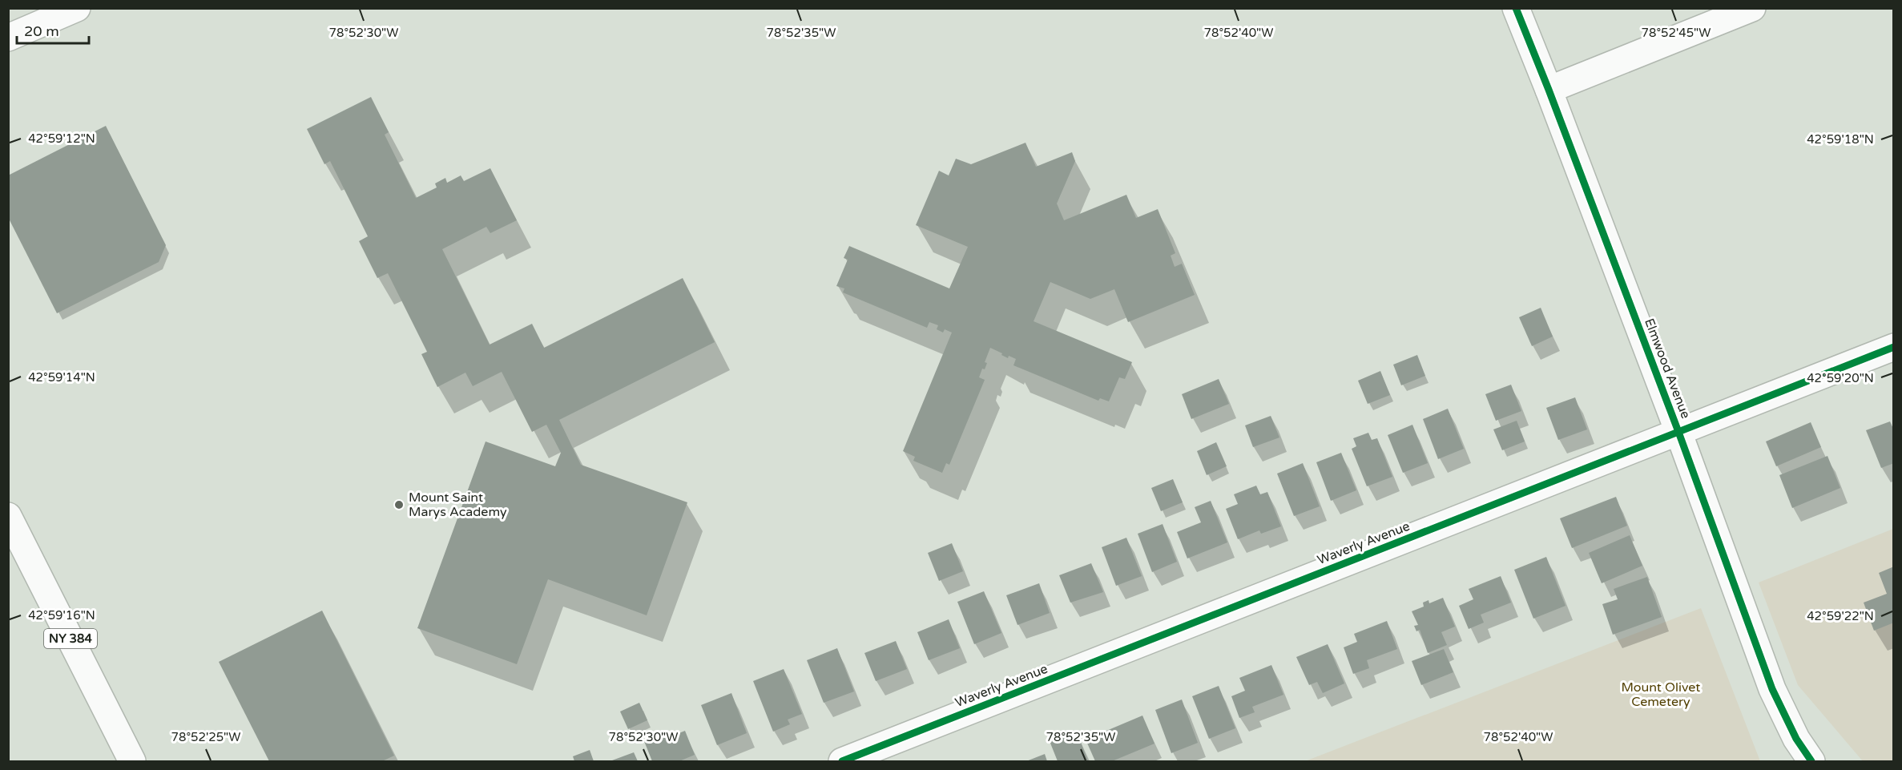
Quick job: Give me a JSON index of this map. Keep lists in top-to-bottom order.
{
  "streets": {
    "street": ["Elmwood Avenue", "Waverly Avenue", "NY 384"]
  },
  "crossings": [
    ["Elmwood Avenue", "Waverly Avenue"]
  ],
  "parks": ["Mount Olivet Cemetery"],
  "places": ["Mount Saint Marys Academy"],
  "scale_bar": "20 m",
  "coordinates": [
    "78°52'30\"W",
    "78°52'35\"W",
    "78°52'40\"W",
    "78°52'45\"W",
    "42°59'12\"N",
    "42°59'18\"N",
    "42°59'14\"N",
    "42°59'20\"N",
    "42°59'16\"N",
    "42°59'22\"N",
    "78°52'25\"W"
  ]
}
